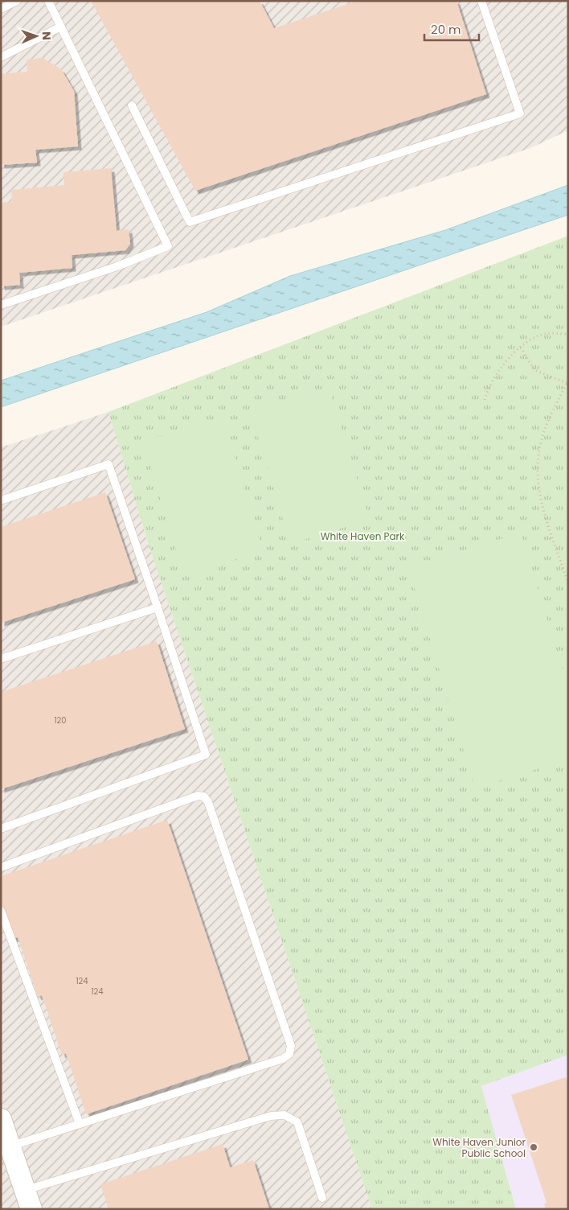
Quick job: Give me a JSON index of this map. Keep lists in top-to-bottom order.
{
  "parks": ["White Haven Park"],
  "places": ["White Haven Junior Public School"],
  "house_numbers": ["120", "124", "124"],
  "scale_bar": "20 m",
  "north": "right"
}
